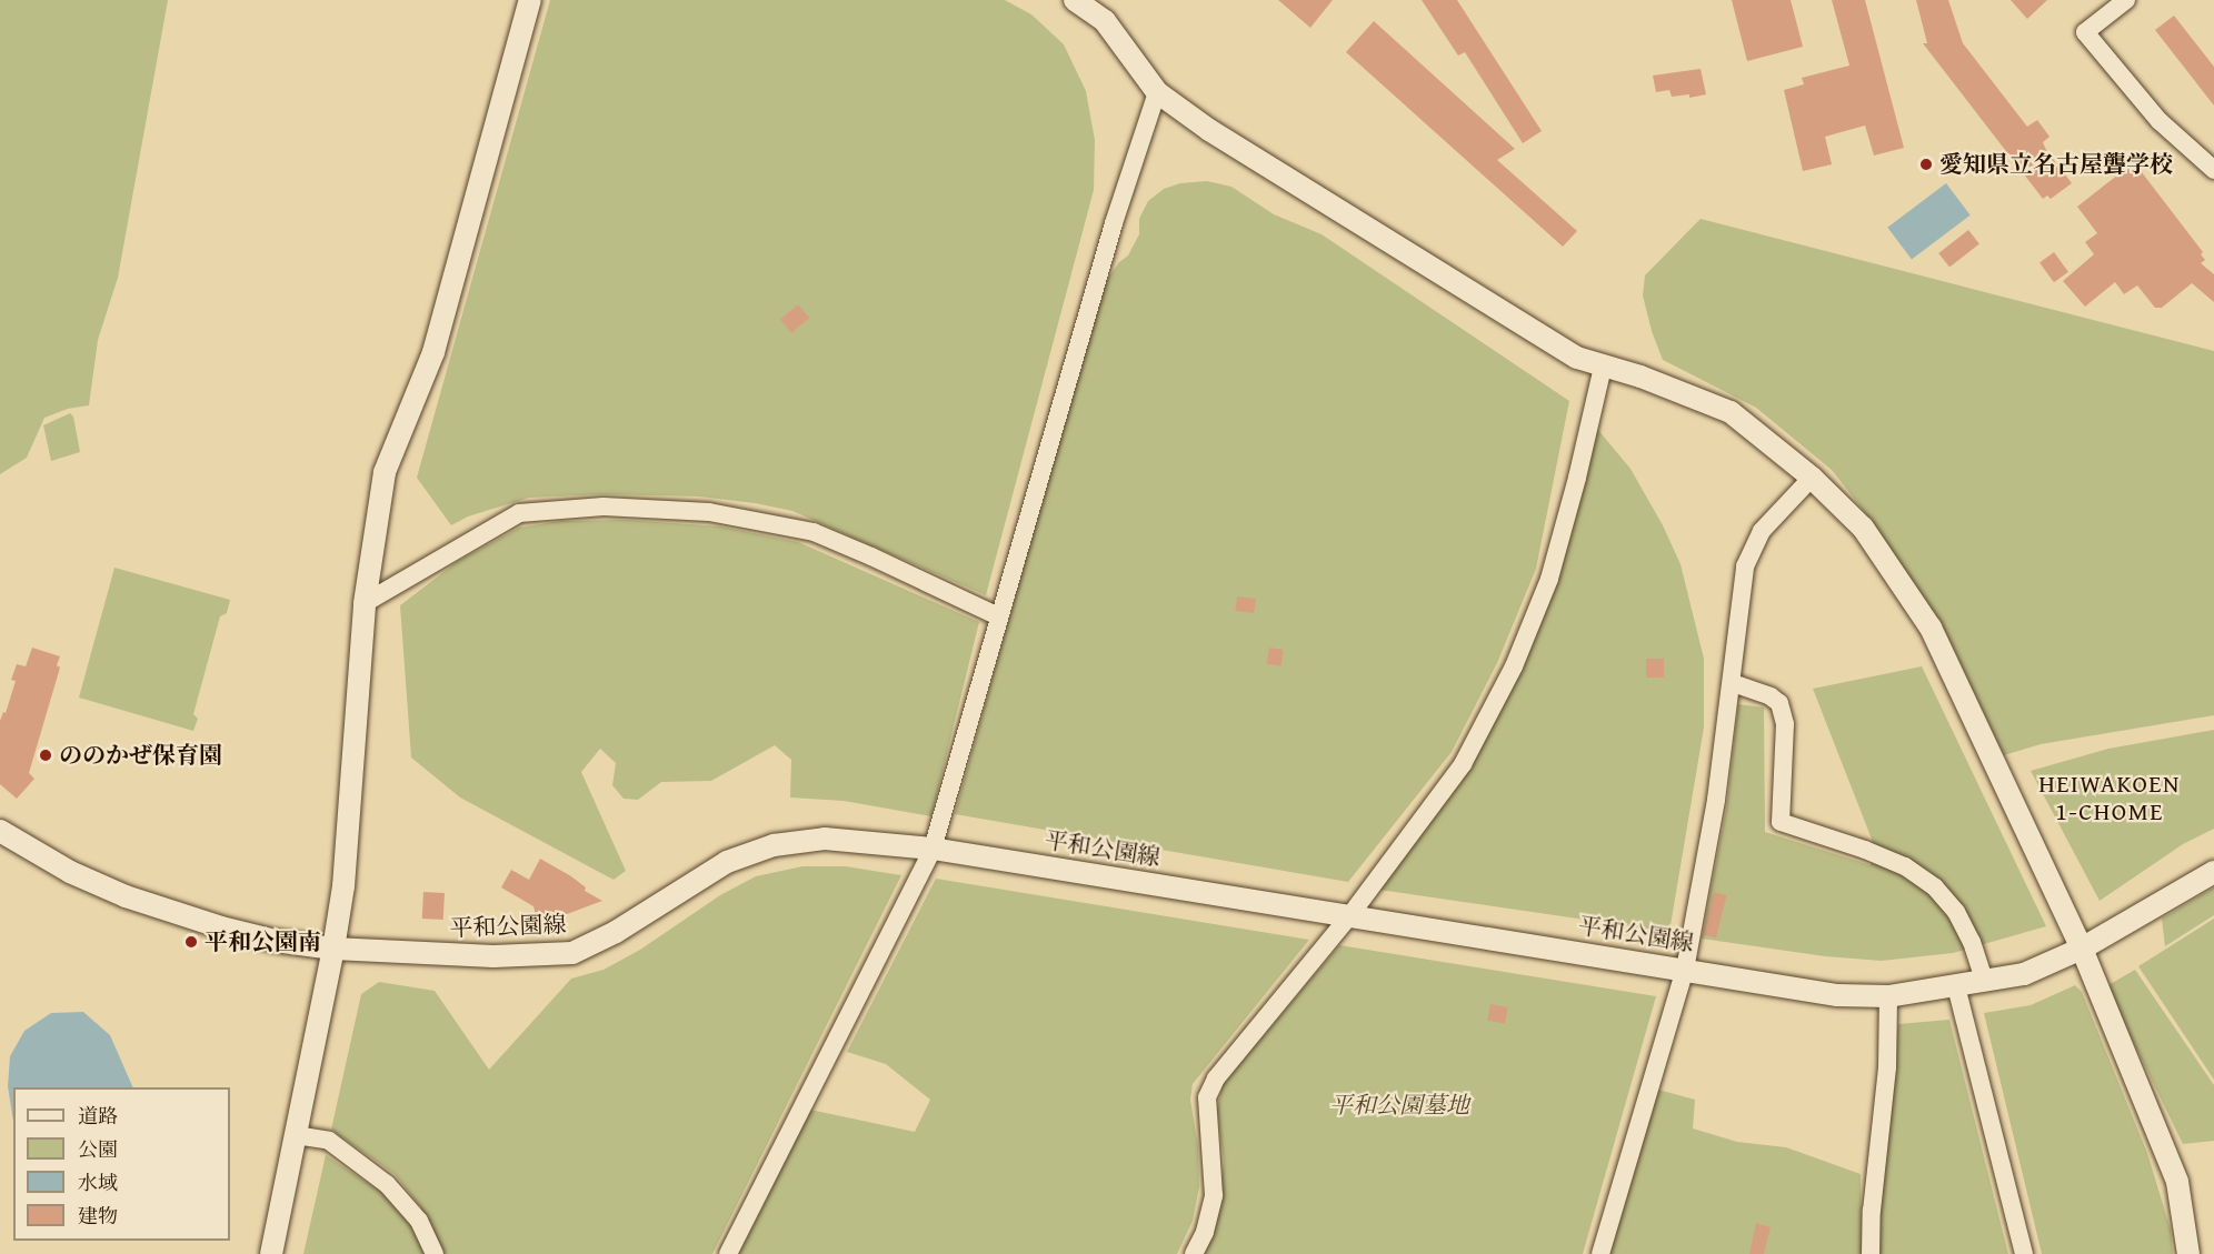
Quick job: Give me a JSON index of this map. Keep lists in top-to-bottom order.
{
  "streets": {
    "street": ["平和公園線"]
  },
  "districts": ["HEIWAKOEN 1-CHOME"],
  "parks": ["平和公園墓地"],
  "places": ["愛知県立名古屋聾学校", "ののかぜ保育園", "平和公園南"],
  "legend": [
    "道路",
    "公園",
    "水域",
    "建物"
  ]
}
